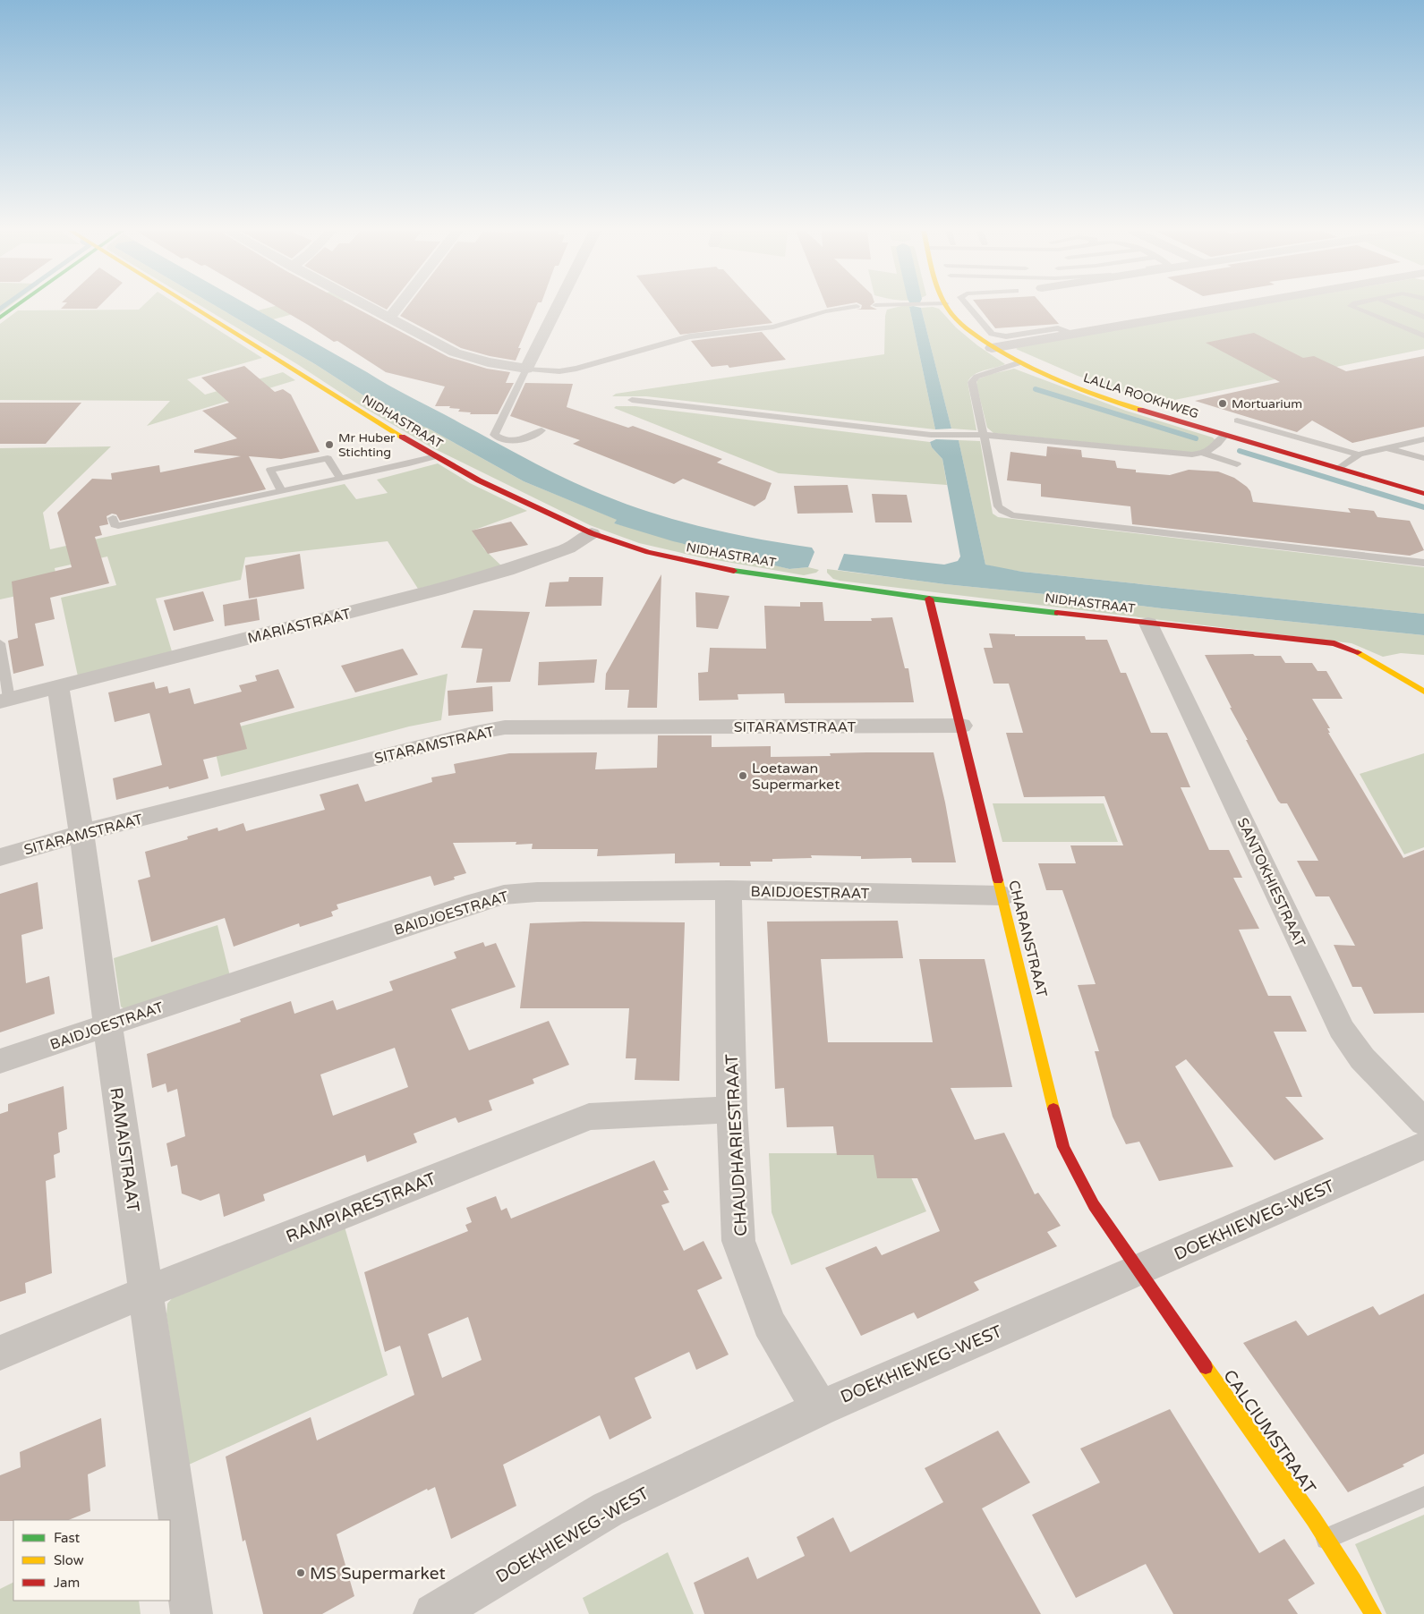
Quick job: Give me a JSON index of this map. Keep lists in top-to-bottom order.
{
  "streets": {
    "street": [
      "LALLA ROOKHWEG",
      "NIDHASTRAAT",
      "MARIASTRAAT",
      "SITARAMSTRAAT",
      "SANTOKHIESTRAAT",
      "BAIDJOESTRAAT",
      "CHARANSTRAAT",
      "CHAUDHARIESTRAAT",
      "RAMAISTRAAT",
      "RAMPIARESTRAAT",
      "DOEKHIEWEG-WEST",
      "CALCIUMSTRAAT"
    ]
  },
  "crossings": [
    ["NIDHASTRAAT", "MARIASTRAAT"],
    ["NIDHASTRAAT", "SANTOKHIESTRAAT"],
    ["NIDHASTRAAT", "CHARANSTRAAT"],
    ["MARIASTRAAT", "RAMAISTRAAT"],
    ["SITARAMSTRAAT", "CHARANSTRAAT"],
    ["SITARAMSTRAAT", "RAMAISTRAAT"],
    ["BAIDJOESTRAAT", "CHARANSTRAAT"],
    ["BAIDJOESTRAAT", "CHAUDHARIESTRAAT"],
    ["BAIDJOESTRAAT", "RAMAISTRAAT"],
    ["CHARANSTRAAT", "DOEKHIEWEG-WEST"],
    ["CHARANSTRAAT", "CALCIUMSTRAAT"],
    ["CHAUDHARIESTRAAT", "RAMPIARESTRAAT"],
    ["CHAUDHARIESTRAAT", "DOEKHIEWEG-WEST"],
    ["RAMAISTRAAT", "RAMPIARESTRAAT"],
    ["DOEKHIEWEG-WEST", "CALCIUMSTRAAT"]
  ],
  "places": [
    "Mortuarium",
    "Mr Huber Stichting",
    "Loetawan Supermarket",
    "MS Supermarket"
  ],
  "legend": ["Fast", "Slow", "Jam"]
}
